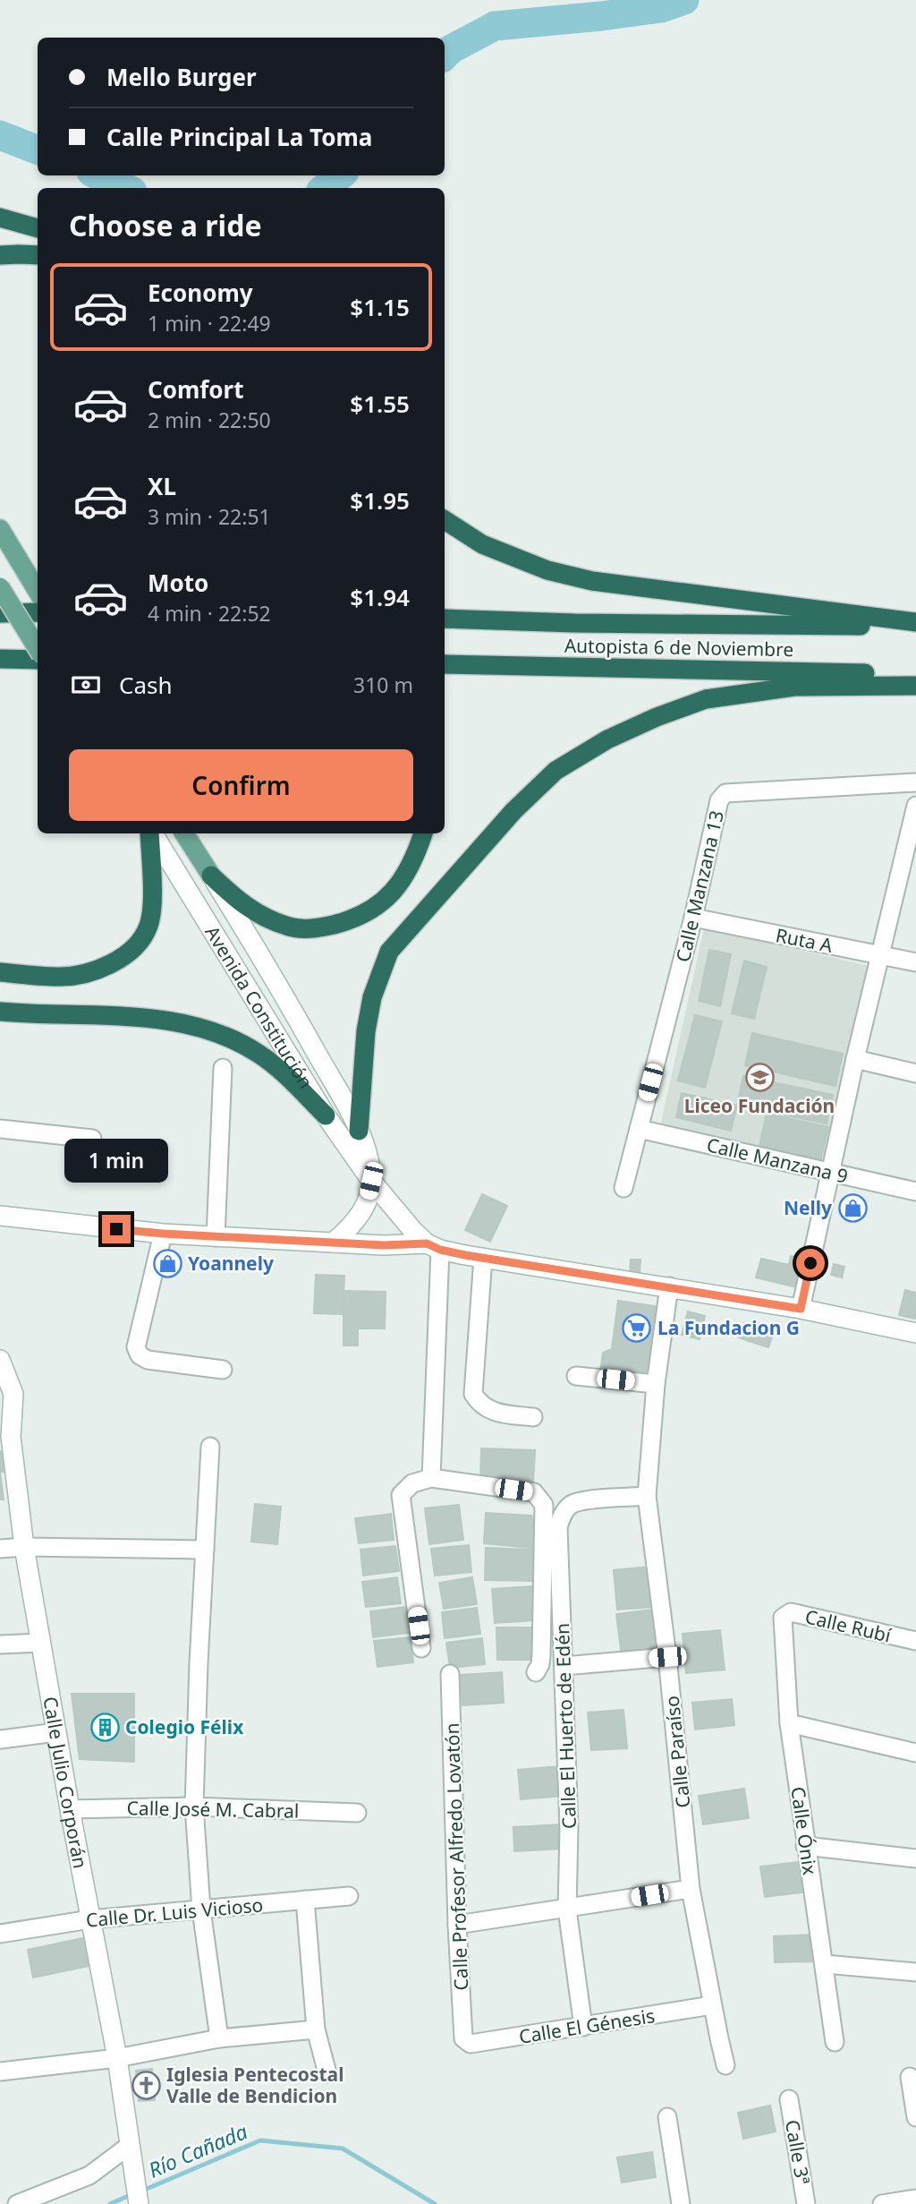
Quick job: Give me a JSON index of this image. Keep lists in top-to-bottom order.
{
  "streets": {
    "highway": ["Autopista 6 de Noviembre"],
    "main road": ["Avenida Constitución"],
    "street": [
      "Calle Manzana 13",
      "Ruta A",
      "Calle Manzana 9",
      "Calle Rubí",
      "Calle El Huerto de Edén",
      "Calle Paraíso",
      "Calle Julio Corporán",
      "Calle José M. Cabral",
      "Calle Ónix",
      "Calle Profesor Alfredo Lovatón",
      "Calle Dr. Luis Vicioso",
      "Calle El Génesis",
      "Calle 3ª"
    ]
  },
  "crossings": [
    ["Calle Manzana 13", "Ruta A"],
    ["Calle Manzana 13", "Calle Manzana 9"],
    ["Calle Rubí", "Calle Ónix"],
    ["Calle El Huerto de Edén", "Calle Paraíso"],
    ["Calle El Huerto de Edén", "Calle El Génesis"],
    ["Calle Paraíso", "Calle El Génesis"],
    ["Calle Julio Corporán", "Calle José M. Cabral"],
    ["Calle Julio Corporán", "Calle Dr. Luis Vicioso"],
    ["Calle Profesor Alfredo Lovatón", "Calle El Génesis"]
  ],
  "water": ["Río Cañada"],
  "places": {
    "school or university": ["Liceo Fundación"],
    "shop": ["Nelly", "Yoannely"],
    "supermarket": ["La Fundacion G"],
    "building": ["Colegio Félix"],
    "church": ["Iglesia Pentecostal Valle de Bendicion"]
  },
  "page": {
    "banner": ["Mello Burger", "Calle Principal La Toma"],
    "heading": "Choose a ride",
    "list": [
      {
        "name": "Economy",
        "note": "1 min · 22:49",
        "value": "$1.15"
      },
      {
        "name": "Comfort",
        "note": "2 min · 22:50",
        "value": "$1.55"
      },
      {
        "name": "XL",
        "note": "3 min · 22:51",
        "value": "$1.95"
      },
      {
        "name": "Moto",
        "note": "4 min · 22:52",
        "value": "$1.94"
      }
    ],
    "pay": ["Cash", "310 m"],
    "buttons": "Confirm",
    "bubble": "1 min"
  }
}
